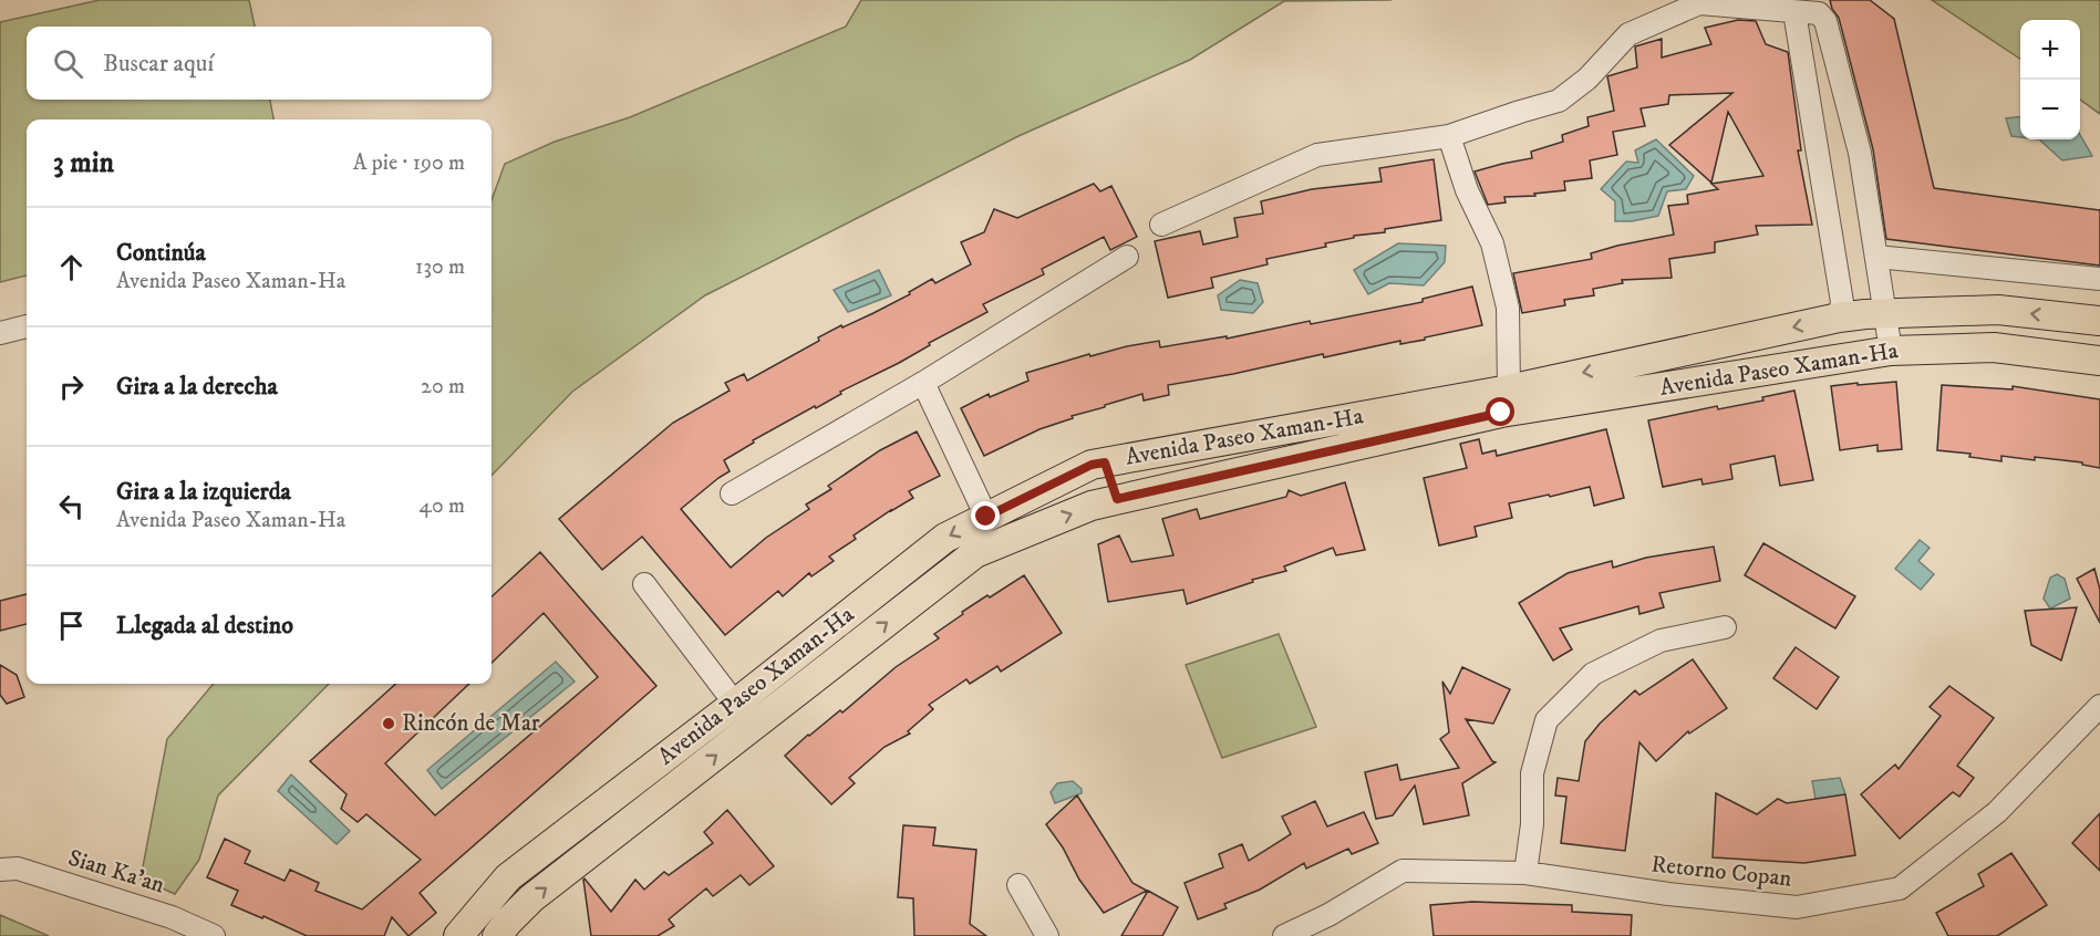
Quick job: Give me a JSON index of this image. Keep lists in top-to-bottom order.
{
  "streets": {
    "main road": ["Avenida Paseo Xaman-Ha"],
    "street": ["Sian Ka'an", "Retorno Copan"]
  },
  "places": ["Rincón de Mar"],
  "page": {
    "map_buttons": ["+", "−"],
    "search": "Buscar aquí",
    "heading": ["3 min", "A pie · 190 m"],
    "list": [
      ["Continúa", "Avenida Paseo Xaman-Ha", "130 m"],
      ["Gira a la derecha", "20 m"],
      ["Gira a la izquierda", "Avenida Paseo Xaman-Ha", "40 m"],
      "Llegada al destino"
    ]
  }
}
